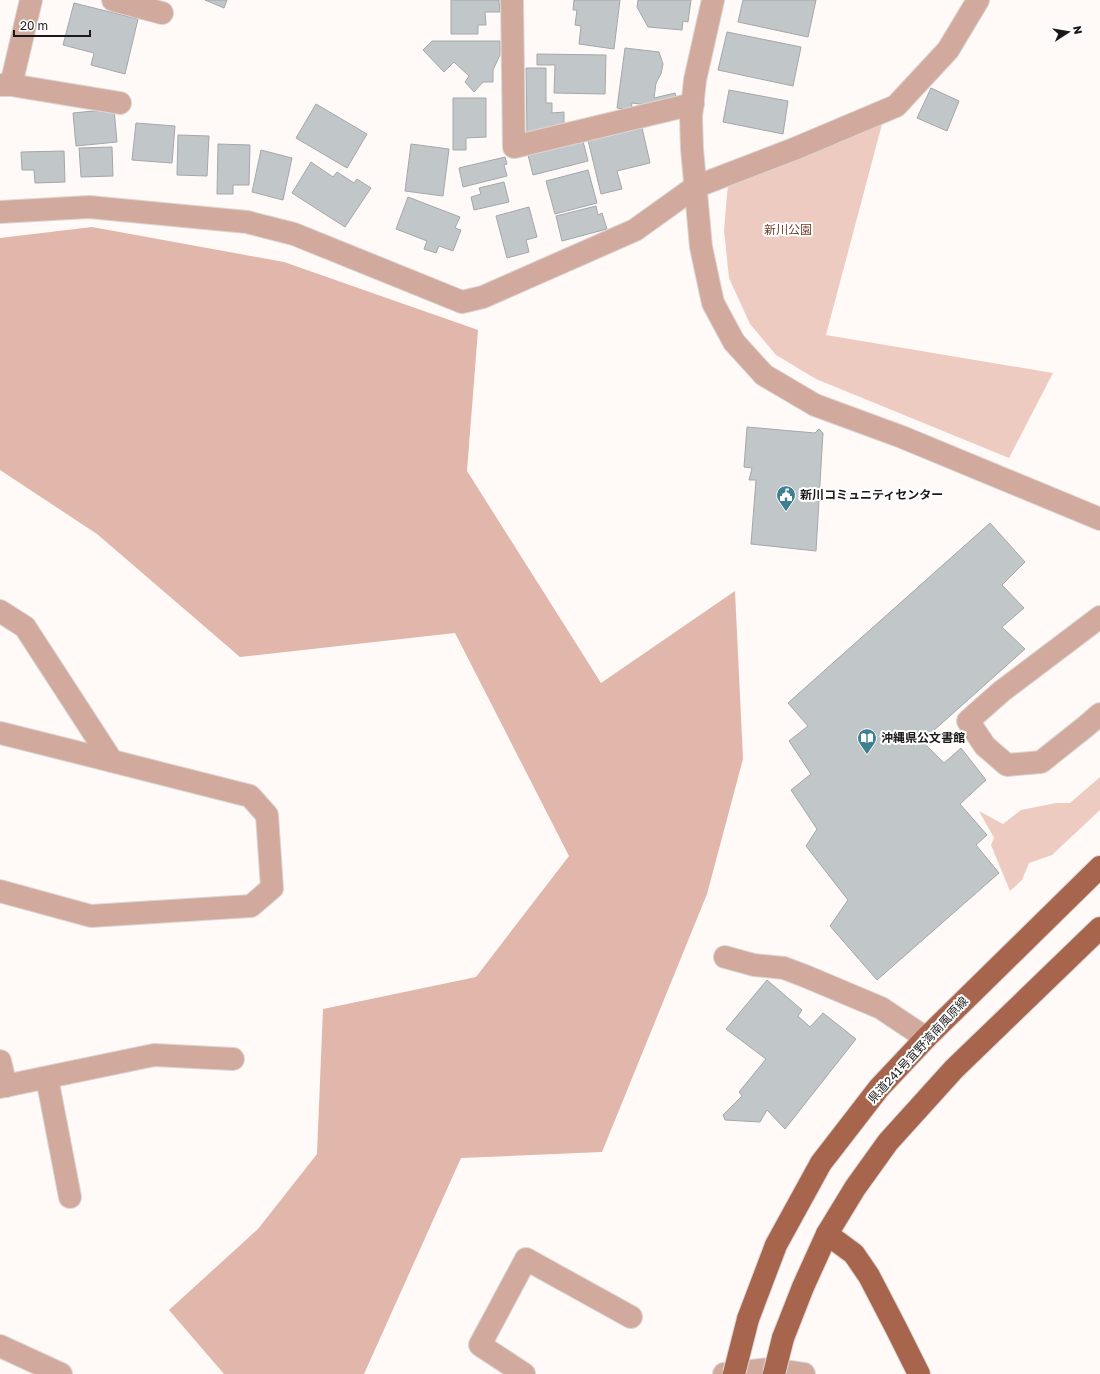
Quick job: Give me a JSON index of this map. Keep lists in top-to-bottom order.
{
  "streets": {
    "main road": ["県道241号宜野湾南風原線"]
  },
  "parks": ["新川公園"],
  "places": {
    "public building": ["新川コミュニティセンター"],
    "library": ["沖縄県公文書館"]
  },
  "scale_bar": "20 m",
  "north": "right"
}
